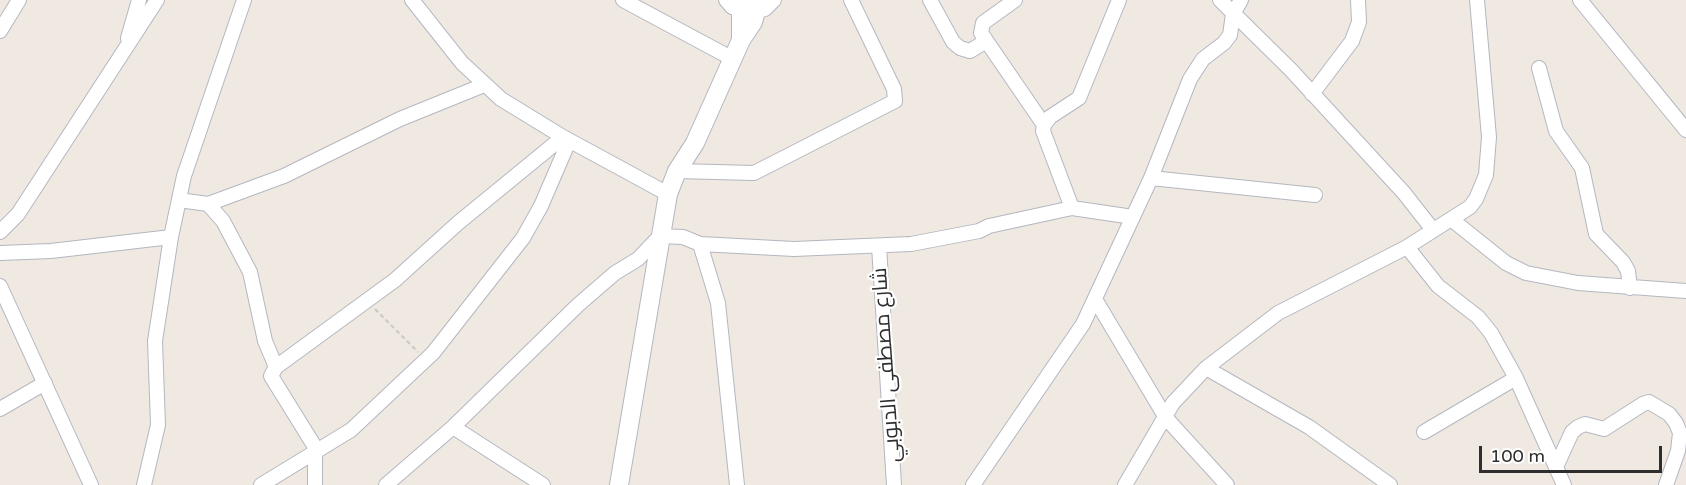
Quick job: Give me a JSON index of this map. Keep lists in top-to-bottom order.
{
  "streets": {
    "street": ["شارع مصطفى الدبوبي"]
  },
  "scale_bar": "100 m"
}
